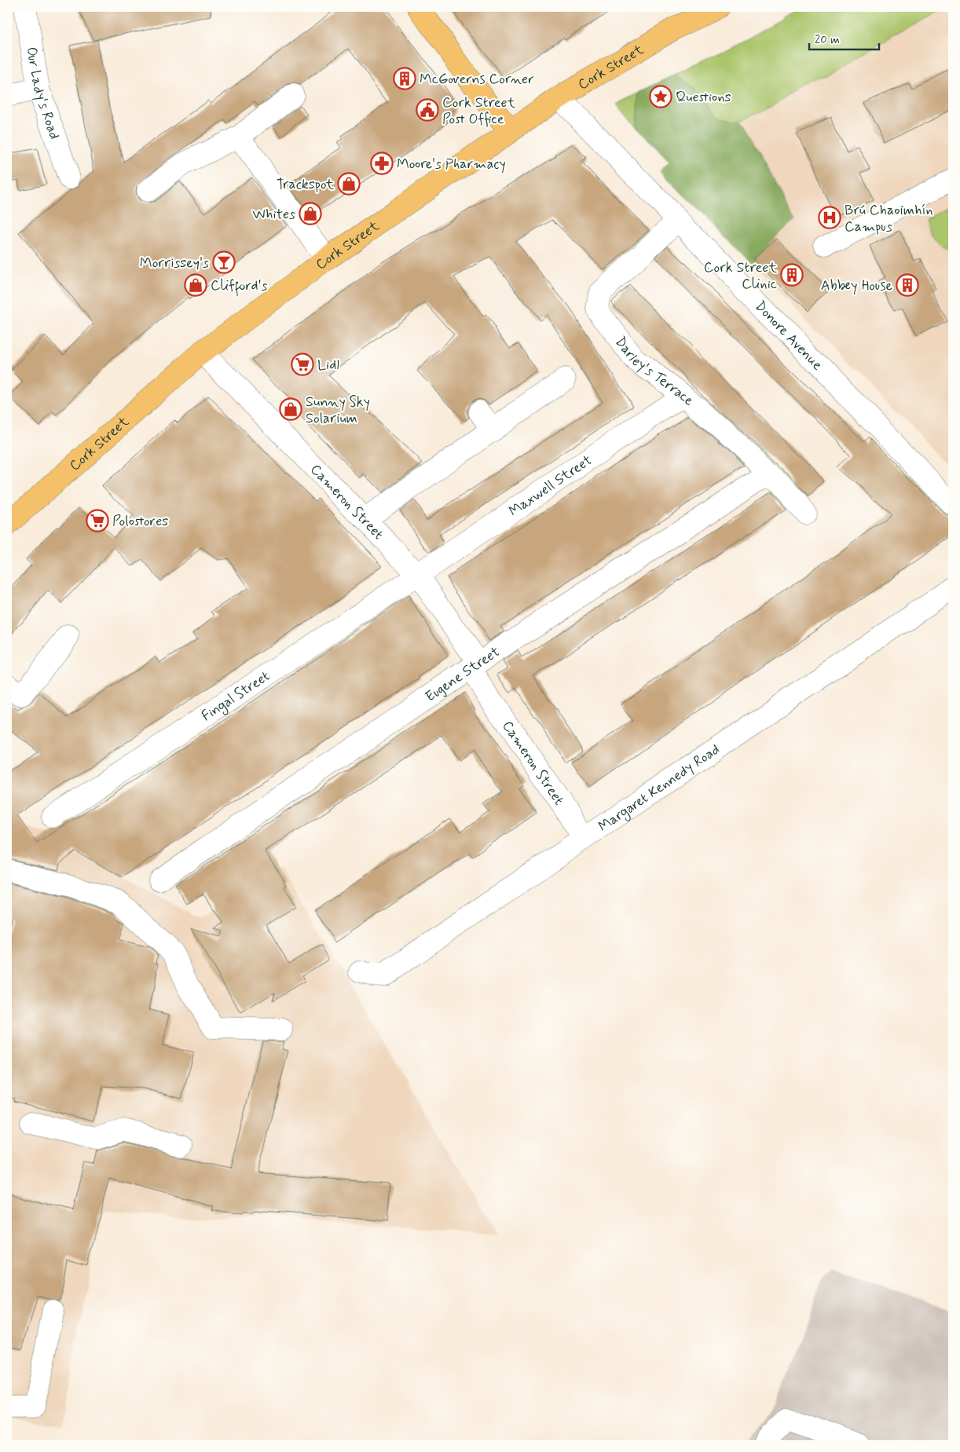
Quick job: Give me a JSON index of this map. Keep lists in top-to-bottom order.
{
  "streets": {
    "main road": ["Cork Street"],
    "street": [
      "Our Lady's Road",
      "Donore Avenue",
      "Darley's Terrace",
      "Maxwell Street",
      "Cameron Street",
      "Eugene Street",
      "Fingal Street",
      "Margaret Kennedy Road"
    ]
  },
  "crossings": [
    ["Cork Street", "Donore Avenue"],
    ["Cork Street", "Cameron Street"],
    ["Donore Avenue", "Darley's Terrace"],
    ["Darley's Terrace", "Maxwell Street"],
    ["Darley's Terrace", "Eugene Street"],
    ["Maxwell Street", "Cameron Street"],
    ["Maxwell Street", "Fingal Street"],
    ["Cameron Street", "Eugene Street"],
    ["Cameron Street", "Fingal Street"],
    ["Cameron Street", "Margaret Kennedy Road"]
  ],
  "places": {
    "building": ["McGoverns Corner", "Cork Street Clinic", "Abbey House"],
    "place": ["Questions"],
    "public building": ["Cork Street Post Office"],
    "pharmacy": ["Moore's Pharmacy"],
    "shop": [
      "Trackspot",
      "Whites",
      "Clifford's",
      "Sunny Sky Solarium"
    ],
    "hospital": ["Brú Chaoimhín Campus"],
    "bar": ["Morrissey's"],
    "supermarket": ["Lidl", "Polostores"]
  },
  "scale_bar": "20 m"
}
